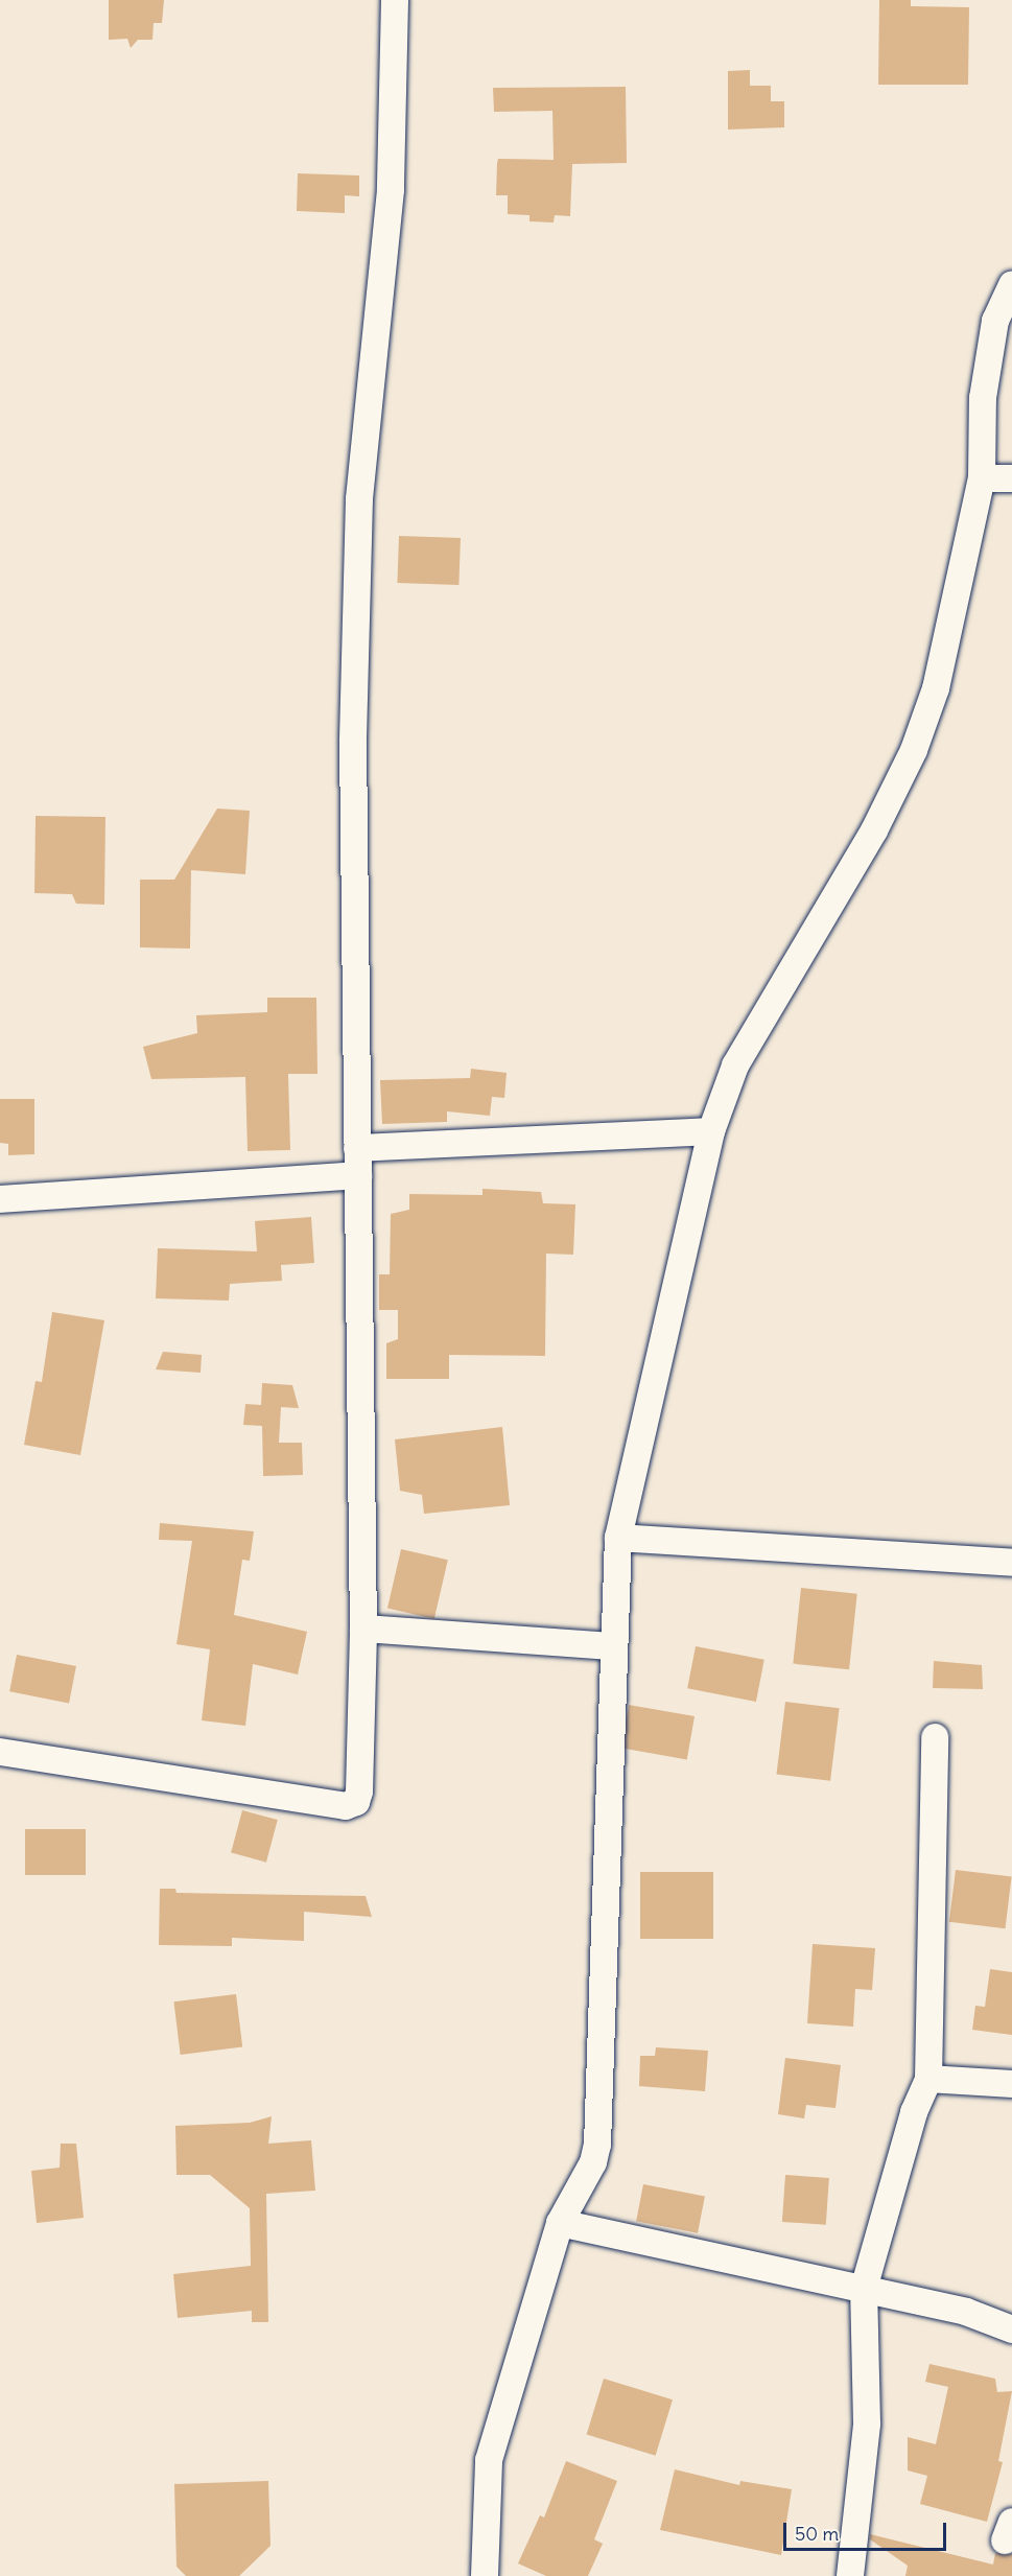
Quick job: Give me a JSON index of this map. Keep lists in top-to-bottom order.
{
  "scale_bar": "50 m"
}
